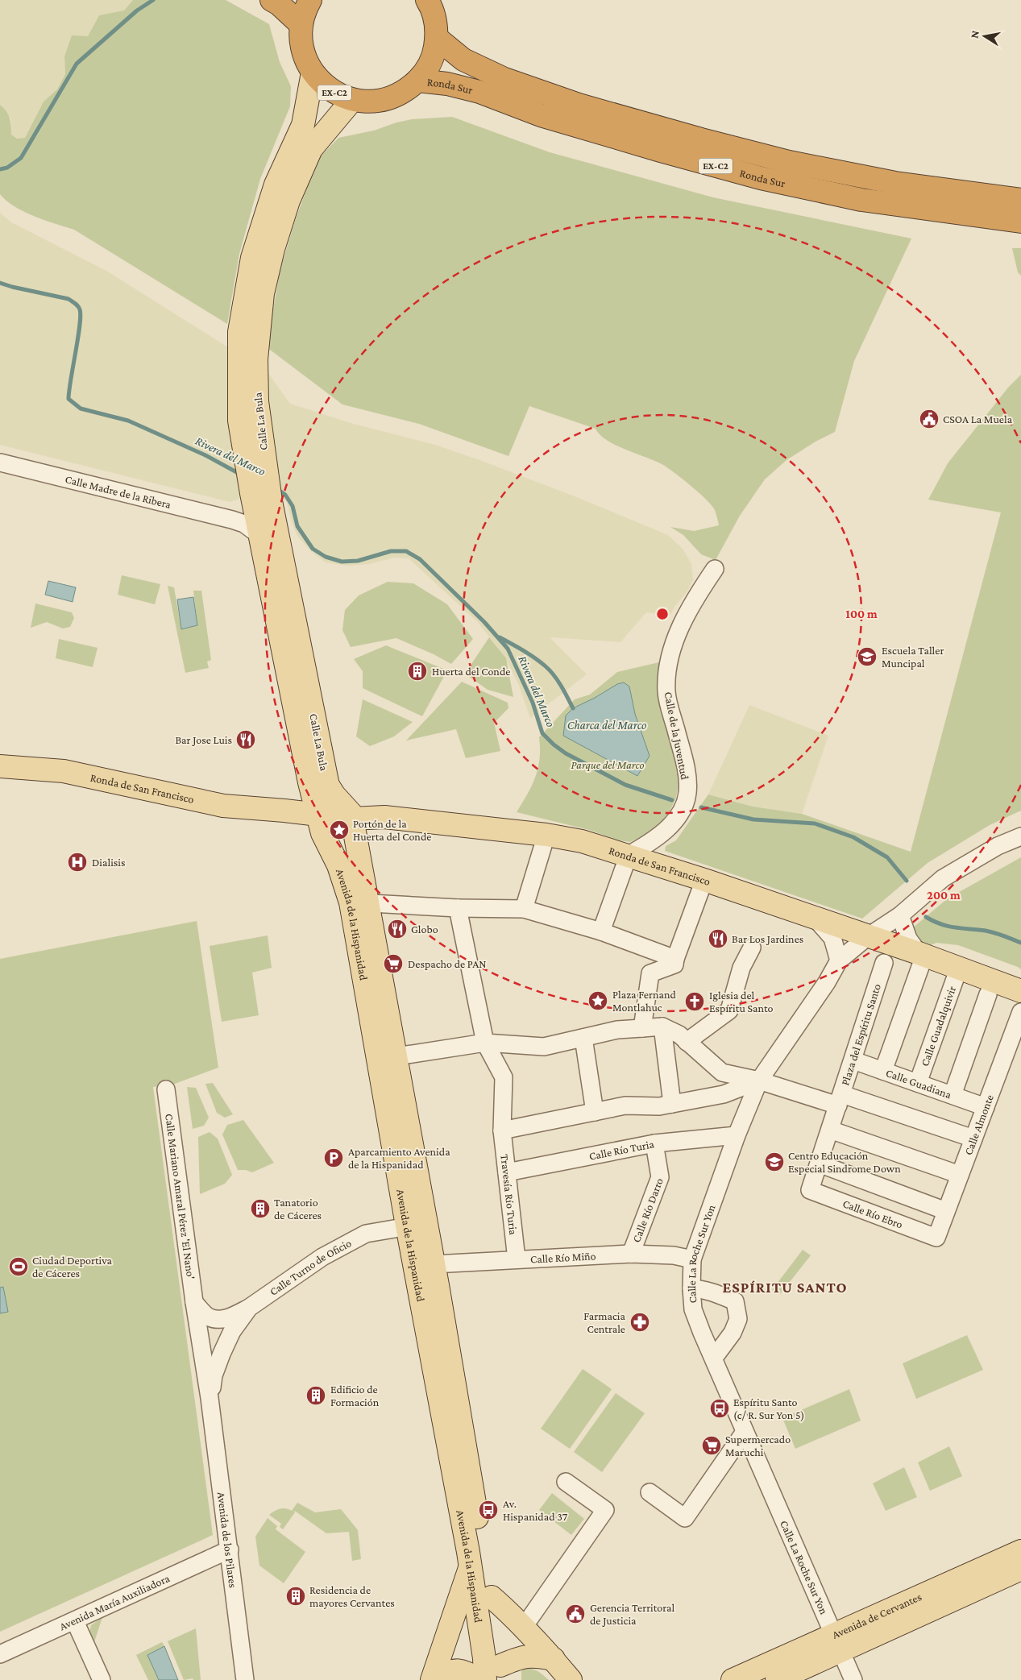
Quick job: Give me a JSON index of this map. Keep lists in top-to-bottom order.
{
  "streets": {
    "highway": ["Ronda Sur", "EX-C2"],
    "main road": [
      "Calle La Bula",
      "Ronda de San Francisco",
      "Avenida de la Hispanidad",
      "Avenida de Cervantes"
    ],
    "street": [
      "Calle Madre de la Ribera",
      "Calle de la Juventud",
      "Calle Guadalquivir",
      "Plaza del Espíritu Santo",
      "Calle Guadiana",
      "Calle Almonte",
      "Calle Río Turia",
      "Travesía Río Turia",
      "Calle Mariano Amaral Pérez 'El Nano'",
      "Calle Río Darro",
      "Calle Río Ebro",
      "Calle La Roche Sur Yon",
      "Calle Río Miño",
      "Calle Turno de Oficio",
      "Avenida de los Pilares",
      "Avenida María Auxiliadora"
    ]
  },
  "crossings": [
    ["Ronda Sur", "EX-C2"],
    ["EX-C2", "Calle La Bula"],
    ["Calle La Bula", "Calle Madre de la Ribera"],
    ["Calle La Bula", "Ronda de San Francisco"],
    ["Calle La Bula", "Avenida de la Hispanidad"],
    ["Calle de la Juventud", "Ronda de San Francisco"],
    ["Ronda de San Francisco", "Avenida de la Hispanidad"],
    ["Ronda de San Francisco", "Calle Guadalquivir"],
    ["Ronda de San Francisco", "Calle La Roche Sur Yon"],
    ["Avenida de la Hispanidad", "Calle Río Miño"],
    ["Avenida de la Hispanidad", "Calle Turno de Oficio"],
    ["Calle Guadalquivir", "Calle Guadiana"],
    ["Plaza del Espíritu Santo", "Calle Guadiana"],
    ["Plaza del Espíritu Santo", "Calle Río Ebro"],
    ["Calle Guadiana", "Calle Almonte"],
    ["Calle Almonte", "Calle Río Ebro"],
    ["Calle Río Turia", "Travesía Río Turia"],
    ["Calle Río Turia", "Calle Río Darro"],
    ["Calle Río Turia", "Calle La Roche Sur Yon"],
    ["Travesía Río Turia", "Calle Río Miño"],
    ["Calle Mariano Amaral Pérez 'El Nano'", "Calle Turno de Oficio"],
    ["Calle Río Darro", "Calle Río Miño"],
    ["Calle La Roche Sur Yon", "Calle Río Miño"],
    ["Calle La Roche Sur Yon", "Avenida de Cervantes"],
    ["Calle Turno de Oficio", "Avenida de los Pilares"],
    ["Avenida de los Pilares", "Avenida María Auxiliadora"]
  ],
  "districts": ["ESPÍRITU SANTO"],
  "water": ["Rivera del Marco", "Charca del Marco"],
  "parks": ["Parque del Marco"],
  "places": {
    "public building": ["CSOA La Muela", "Gerencia Territoral de Justicia"],
    "school or university": ["Escuela Taller Muncipal", "Centro Educación Especial Sindrome Down"],
    "building": [
      "Huerta del Conde",
      "Tanatorio de Cáceres",
      "Edificio de Formación",
      "Residencia de mayores Cervantes"
    ],
    "restaurant": ["Bar Jose Luis", "Globo", "Bar Los Jardines"],
    "place": ["Portón de la Huerta del Conde", "Plaza Fernand Montlahuc"],
    "hospital": ["Dialisis"],
    "supermarket": ["Despacho de PAN", "Supermercado Maruchi"],
    "church": ["Iglesia del Espíritu Santo"],
    "parking": ["Aparcamiento Avenida de la Hispanidad"],
    "sports": ["Ciudad Deportiva de Cáceres"],
    "pharmacy": ["Farmacia Centrale"],
    "bus stop": ["Espíritu Santo (c/ R. Sur Yon 5)", "Av. Hispanidad 37"]
  },
  "north": "left",
  "rings": ["100 m", "200 m"]
}
